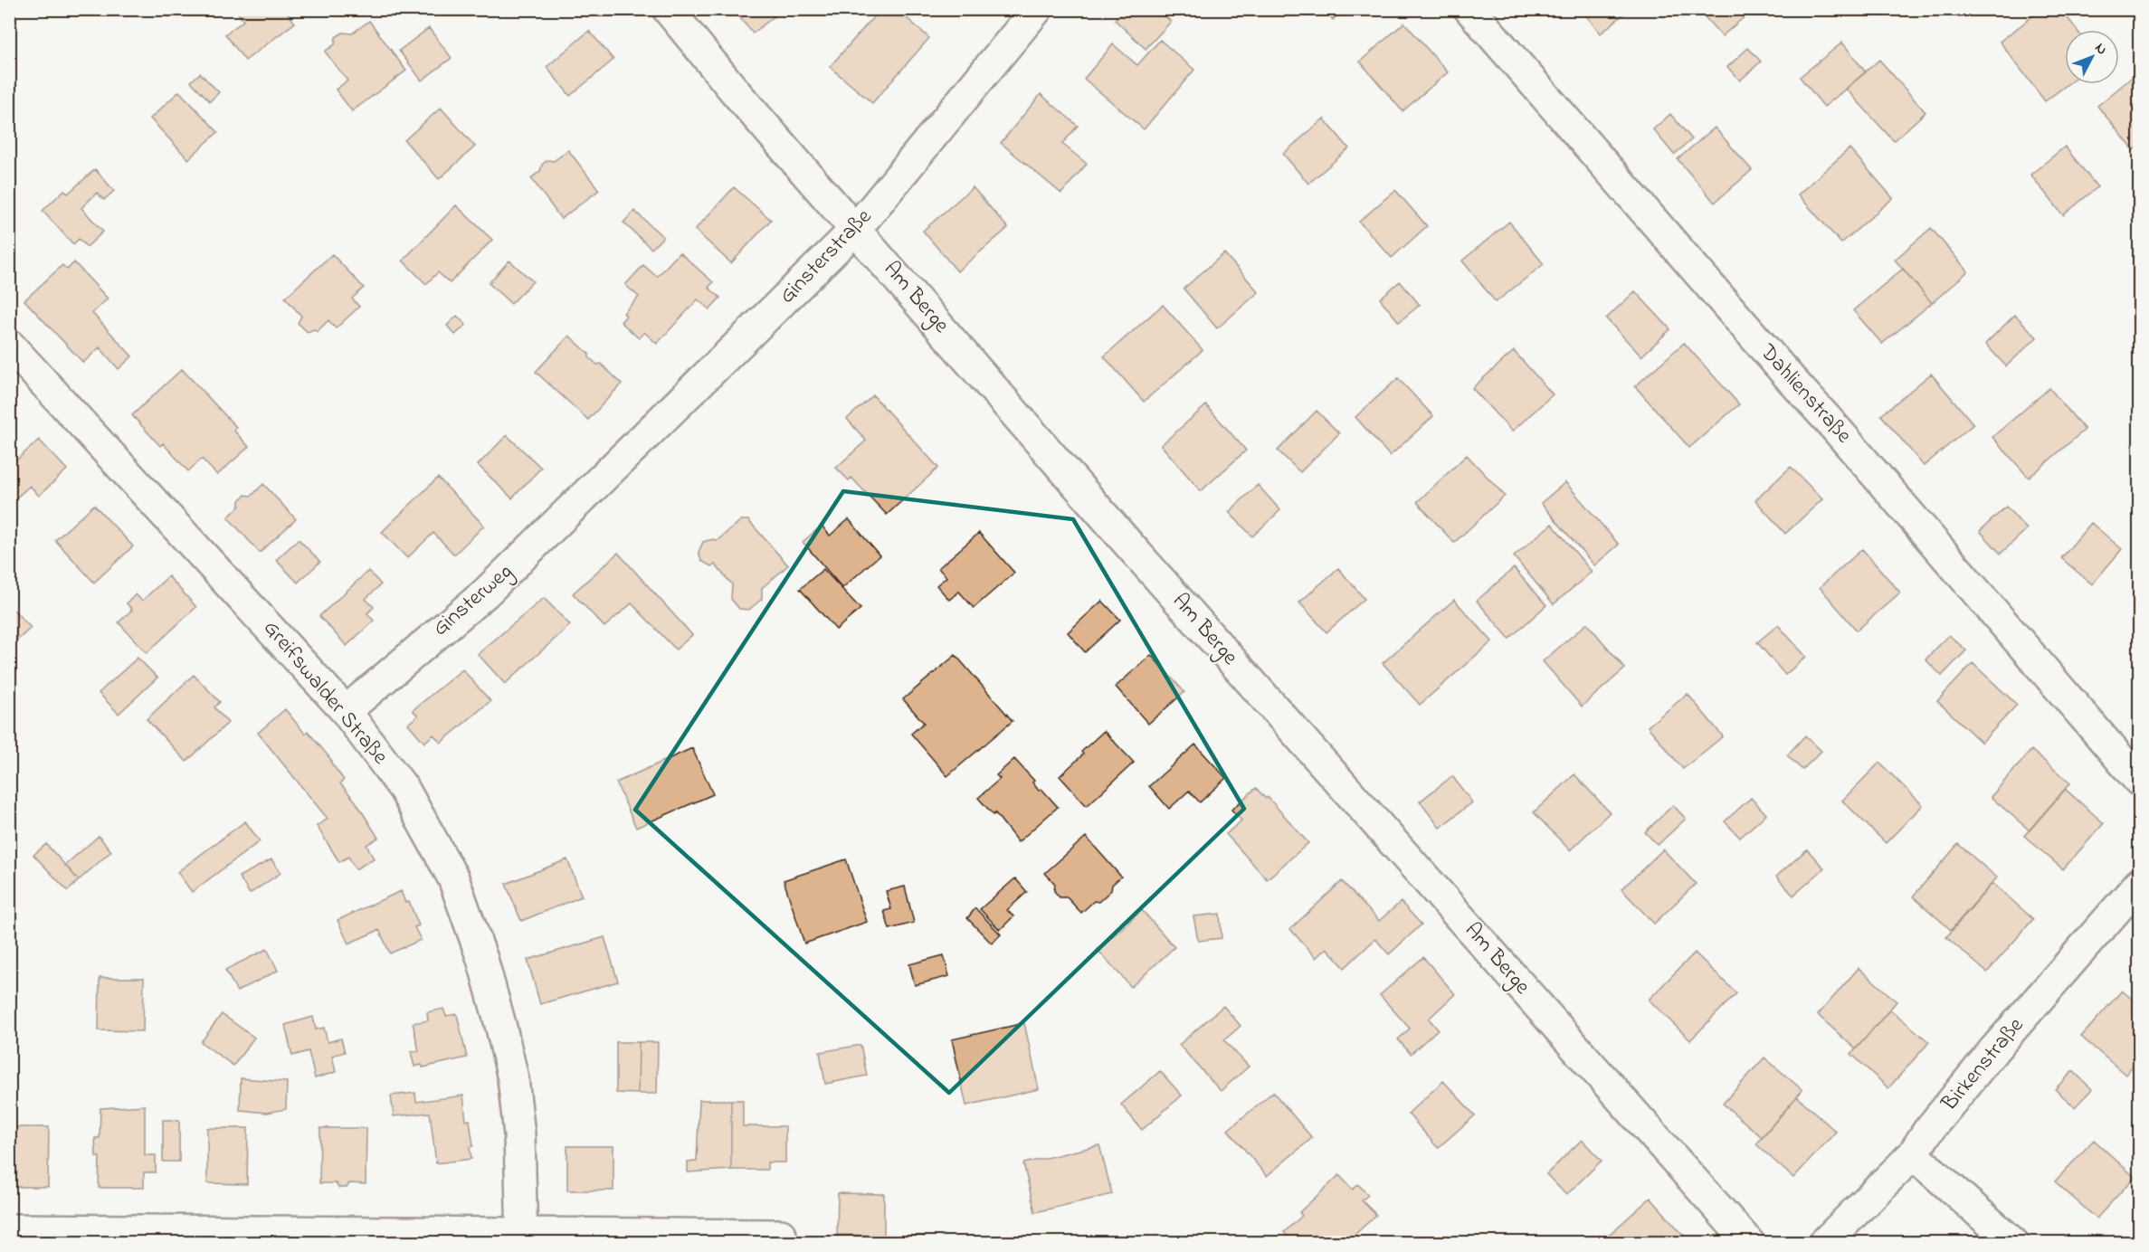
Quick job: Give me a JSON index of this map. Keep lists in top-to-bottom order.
{
  "streets": {
    "street": [
      "Ginsterstraße",
      "Am Berge",
      "Dahlienstraße",
      "Ginsterweg",
      "Greifswalder Straße",
      "Birkenstraße"
    ]
  },
  "crossings": [
    ["Ginsterstraße", "Am Berge"],
    ["Ginsterstraße", "Ginsterweg"],
    ["Ginsterweg", "Greifswalder Straße"]
  ],
  "north": "top right"
}
